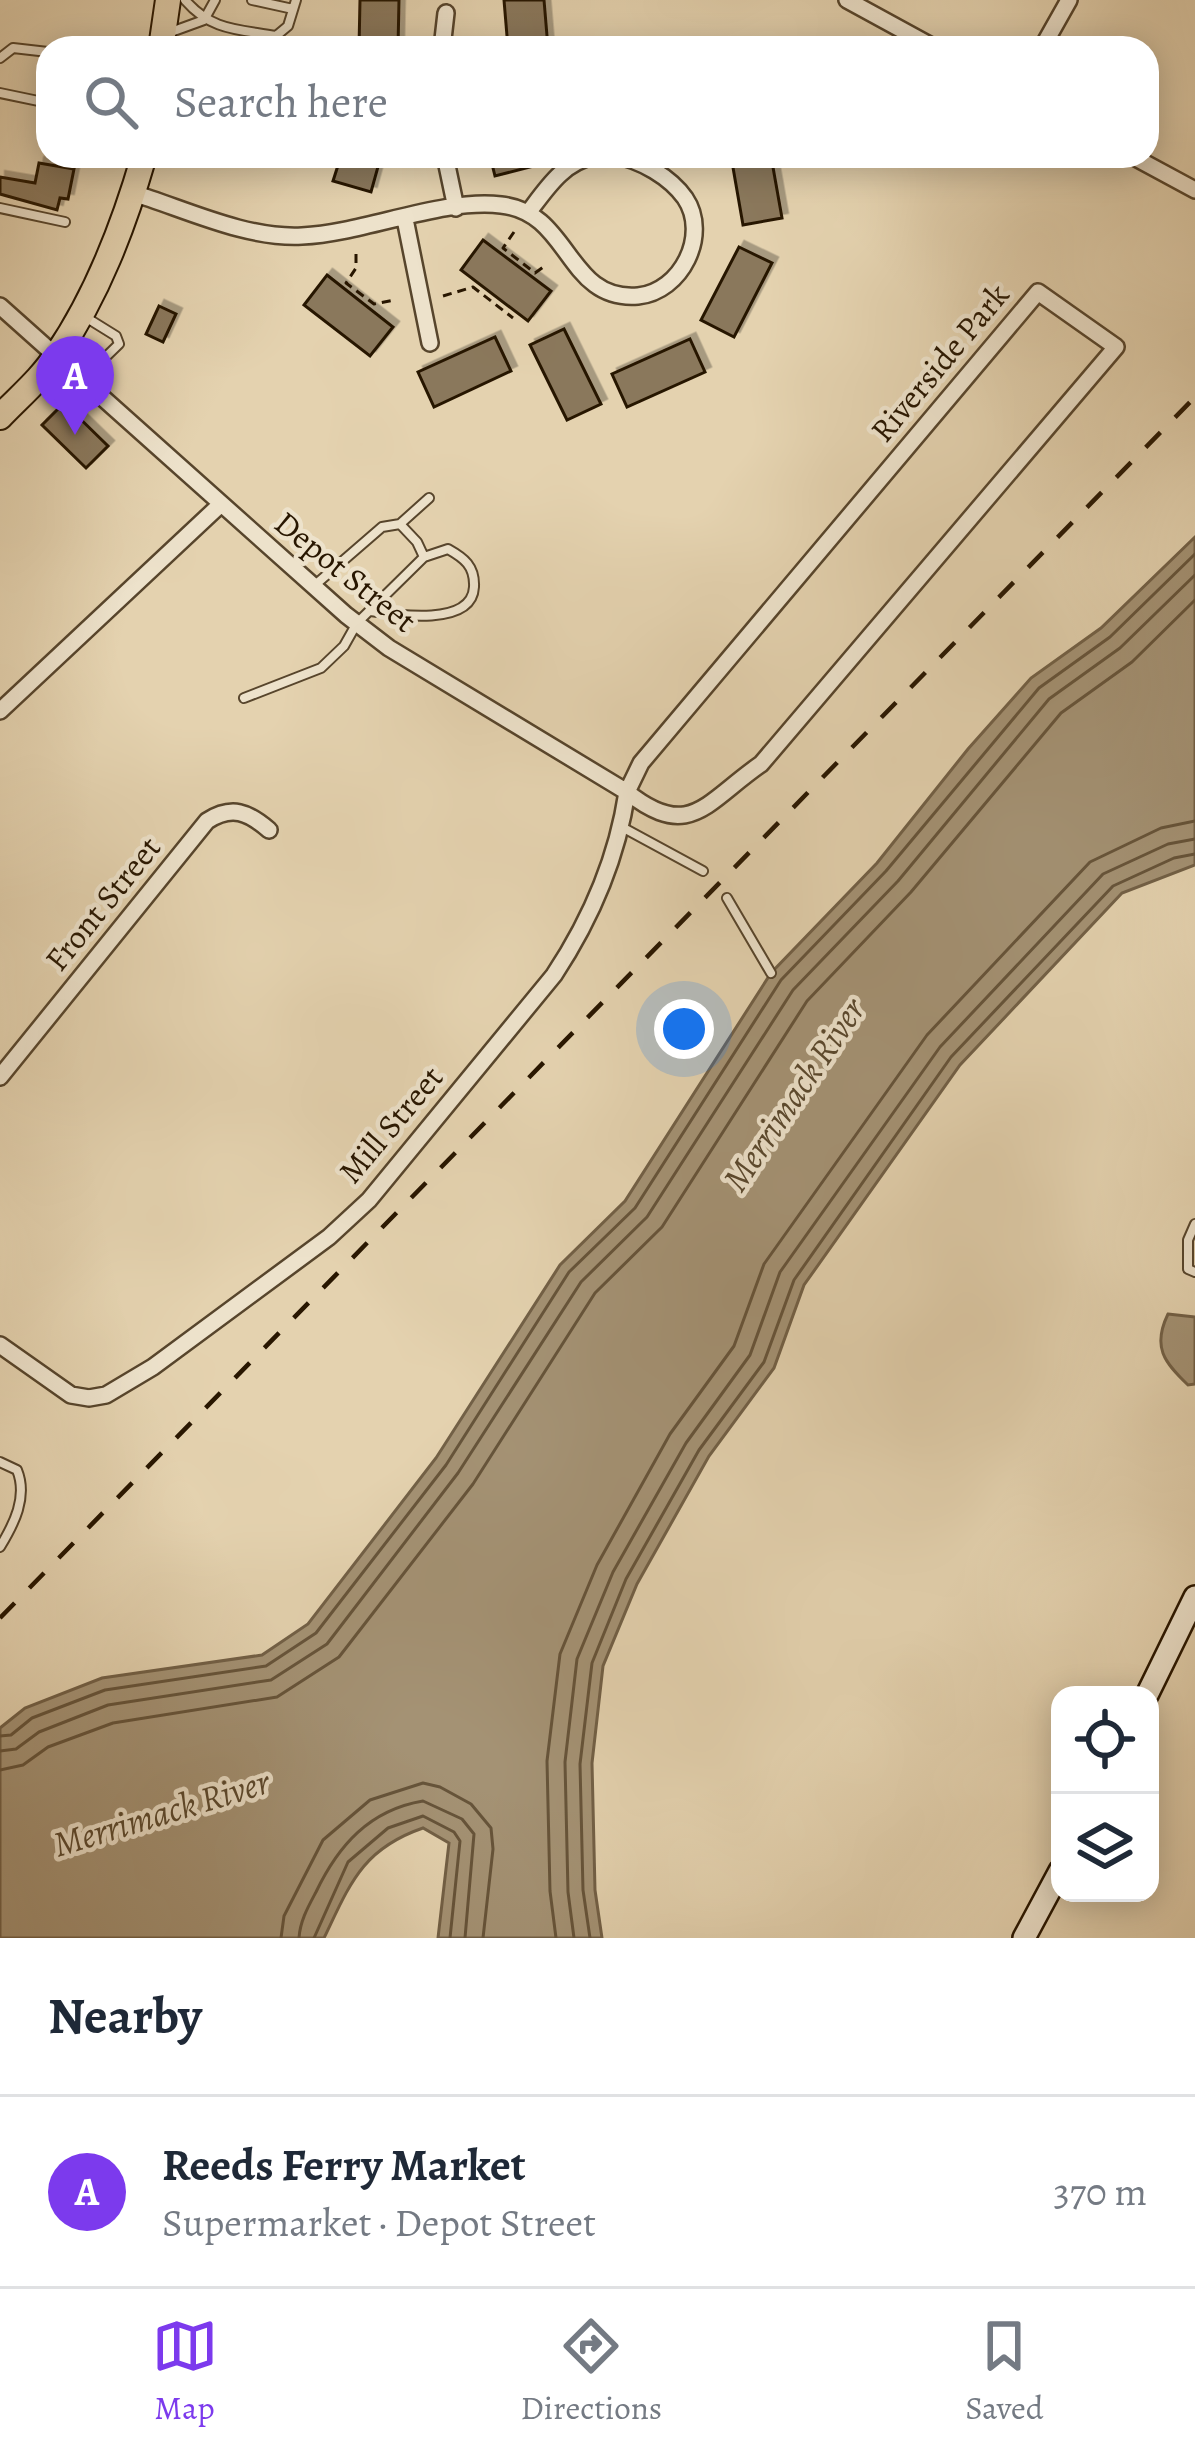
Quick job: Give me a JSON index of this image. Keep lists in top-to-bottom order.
{
  "streets": {
    "street": [
      "Riverside Park",
      "Depot Street",
      "Front Street",
      "Mill Street"
    ]
  },
  "crossings": [
    ["Riverside Park", "Depot Street"],
    ["Riverside Park", "Mill Street"],
    ["Depot Street", "Mill Street"]
  ],
  "water": ["Merrimack River"],
  "page": {
    "search": "Search here",
    "pins": "A",
    "heading": "Nearby",
    "list": [
      {
        "mark": "A",
        "name": "Reeds Ferry Market",
        "note": "Supermarket · Depot Street",
        "value": "370 m"
      }
    ],
    "nav": ["Map", "Directions", "Saved"]
  }
}
